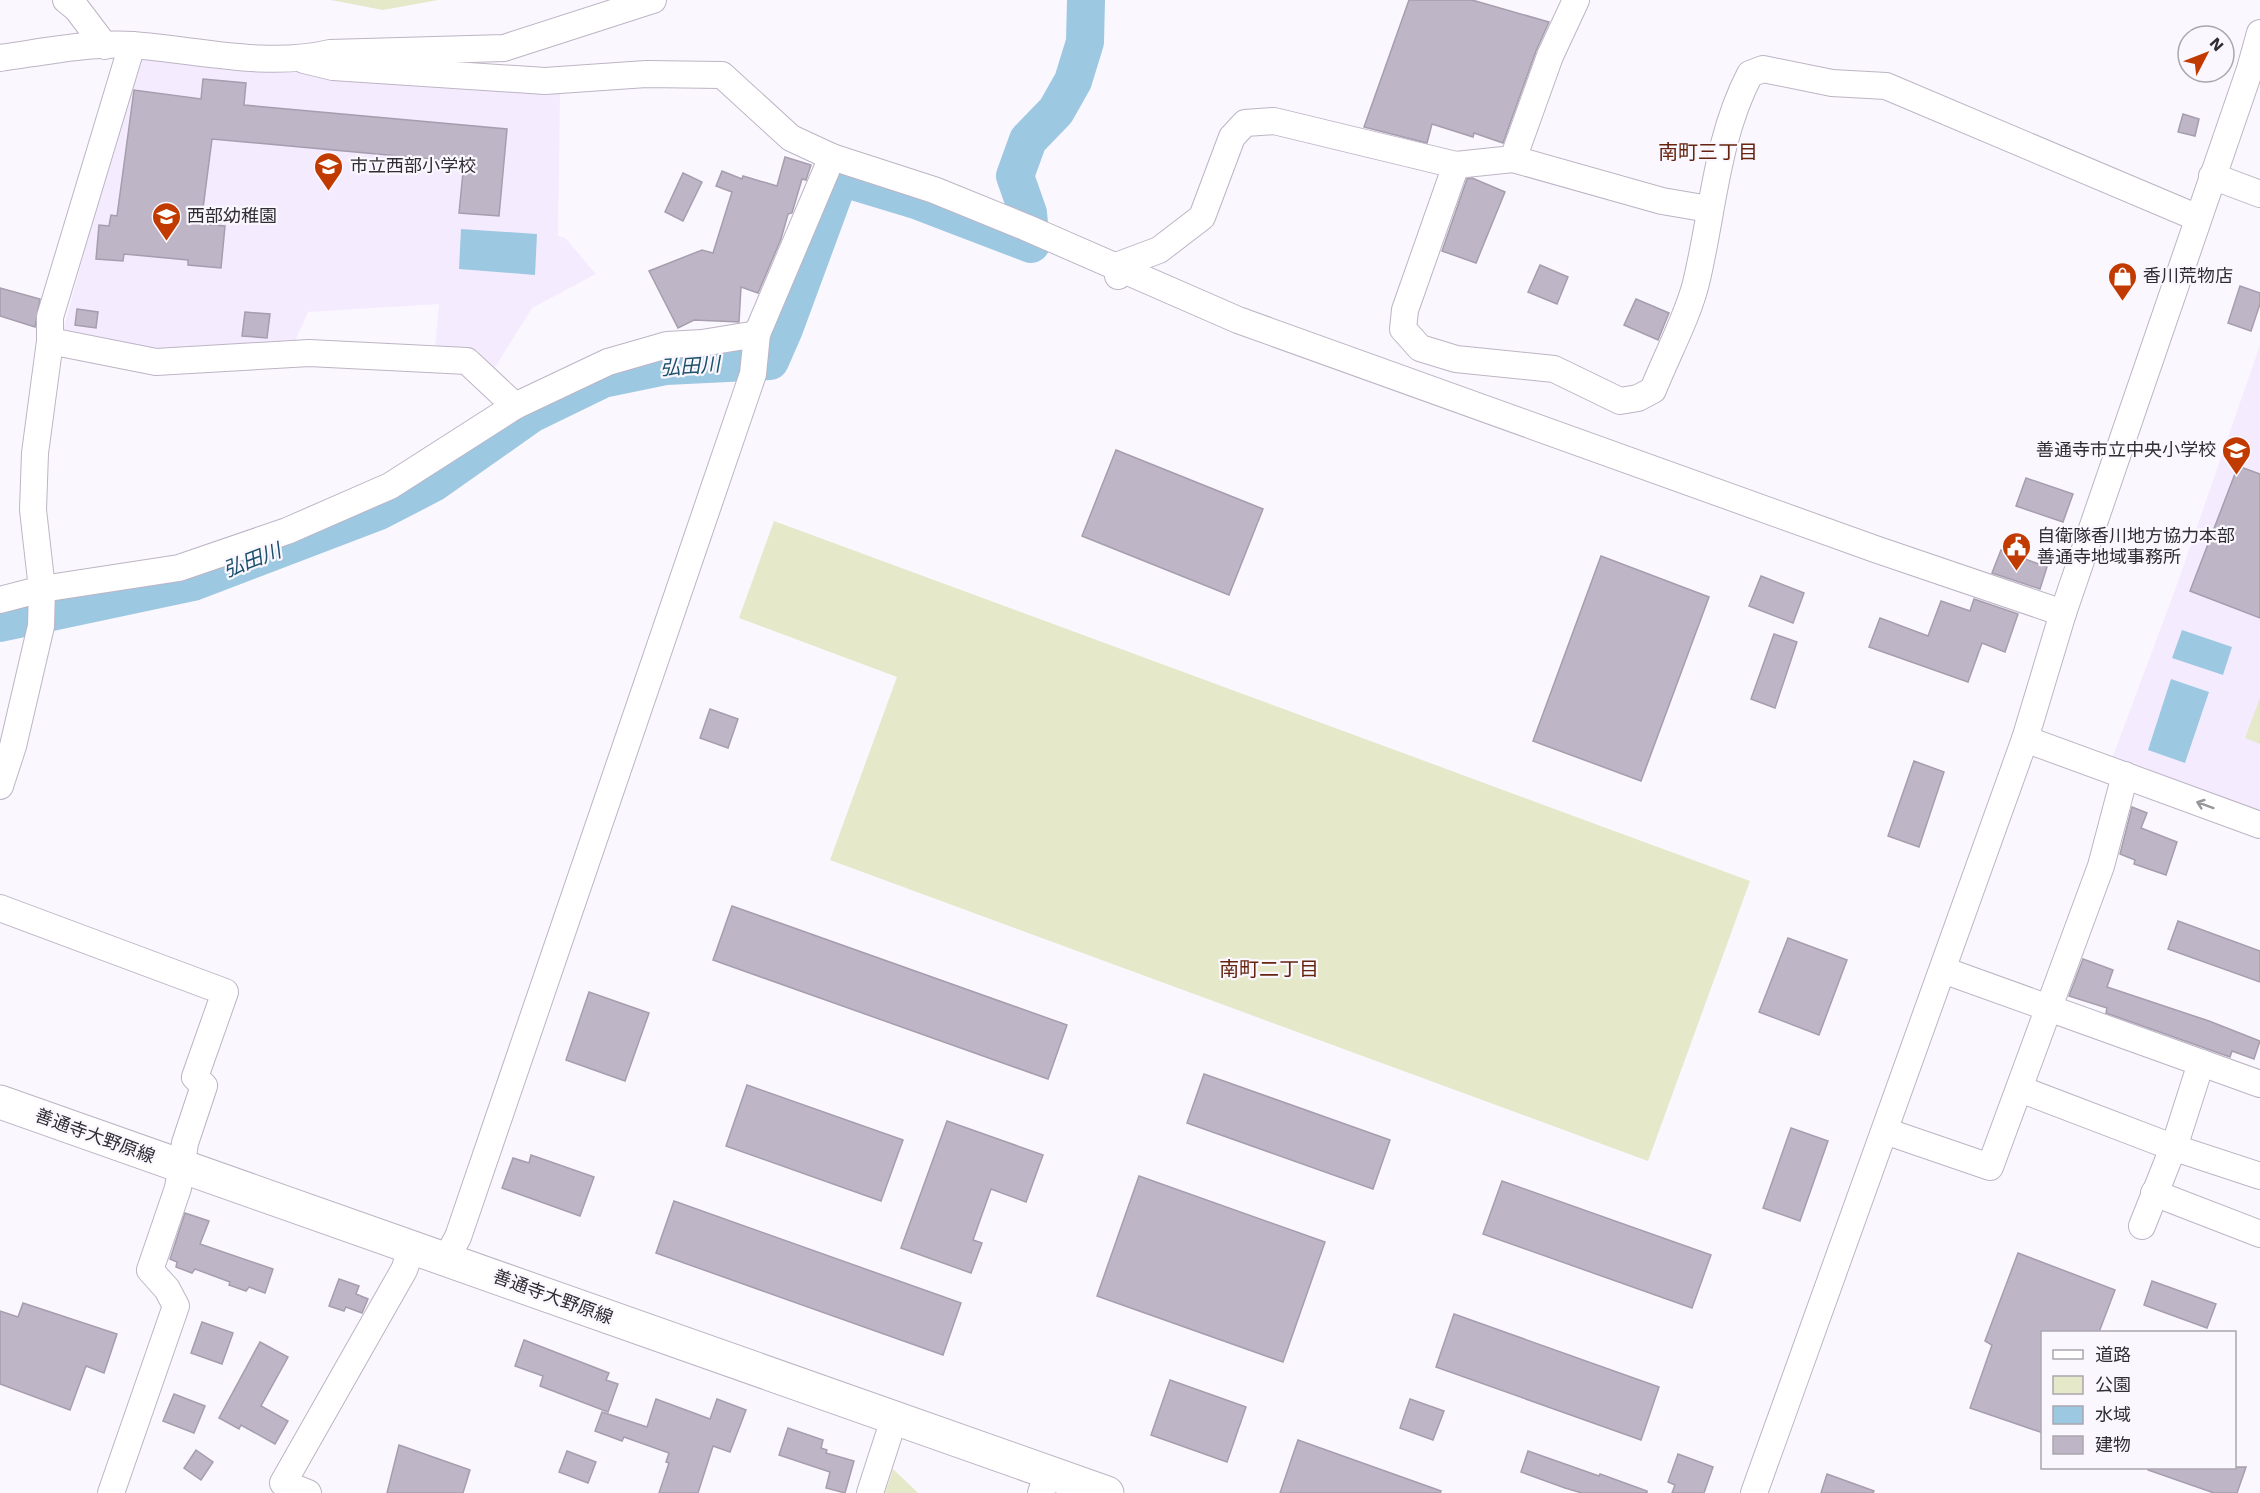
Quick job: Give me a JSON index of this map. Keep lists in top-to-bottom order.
{
  "streets": {
    "main road": ["善通寺大野原線"]
  },
  "districts": ["南町三丁目", "南町二丁目"],
  "water": ["弘田川"],
  "places": {
    "school or university": ["市立西部小学校", "西部幼稚園", "善通寺市立中央小学校"],
    "shop": ["香川荒物店"],
    "public building": ["自衛隊香川地方協力本部 善通寺地域事務所"]
  },
  "legend": [
    "道路",
    "公園",
    "水域",
    "建物"
  ],
  "north": "top right"
}
